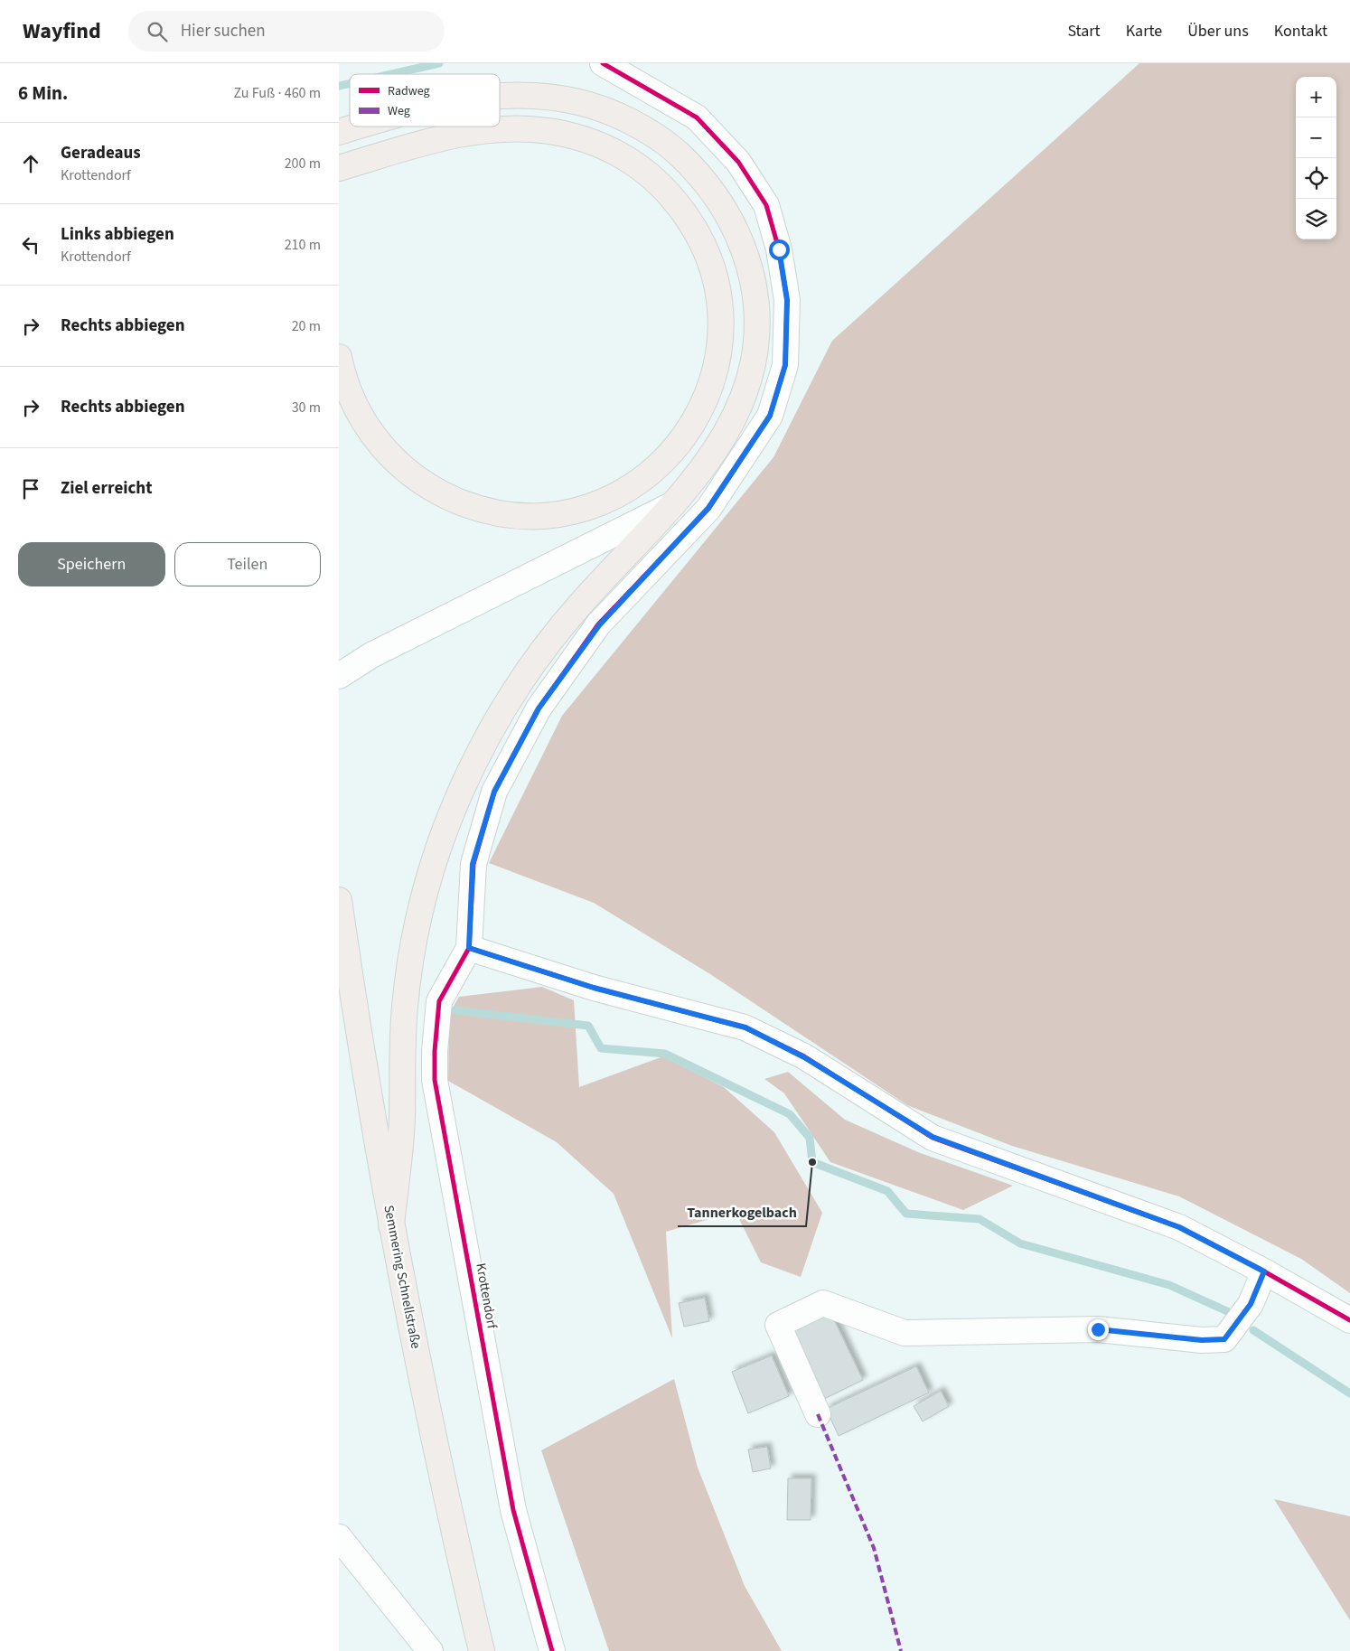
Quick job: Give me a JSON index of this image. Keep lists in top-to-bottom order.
{
  "streets": {
    "highway": ["Semmering Schnellstraße"],
    "street": ["Krottendorf"]
  },
  "places": ["Tannerkogelbach"],
  "legend": ["Radweg", "Weg"],
  "page": {
    "header": "Wayfind",
    "search": "Hier suchen",
    "nav": [
      "Start",
      "Karte",
      "Über uns",
      "Kontakt"
    ],
    "heading": ["6 Min.", "Zu Fuß · 460 m"],
    "map_buttons": ["+", "−"],
    "list": [
      ["Geradeaus", "Krottendorf", "200 m"],
      ["Links abbiegen", "Krottendorf", "210 m"],
      ["Rechts abbiegen", "20 m"],
      ["Rechts abbiegen", "30 m"],
      "Ziel erreicht"
    ],
    "buttons": ["Speichern", "Teilen"]
  }
}
